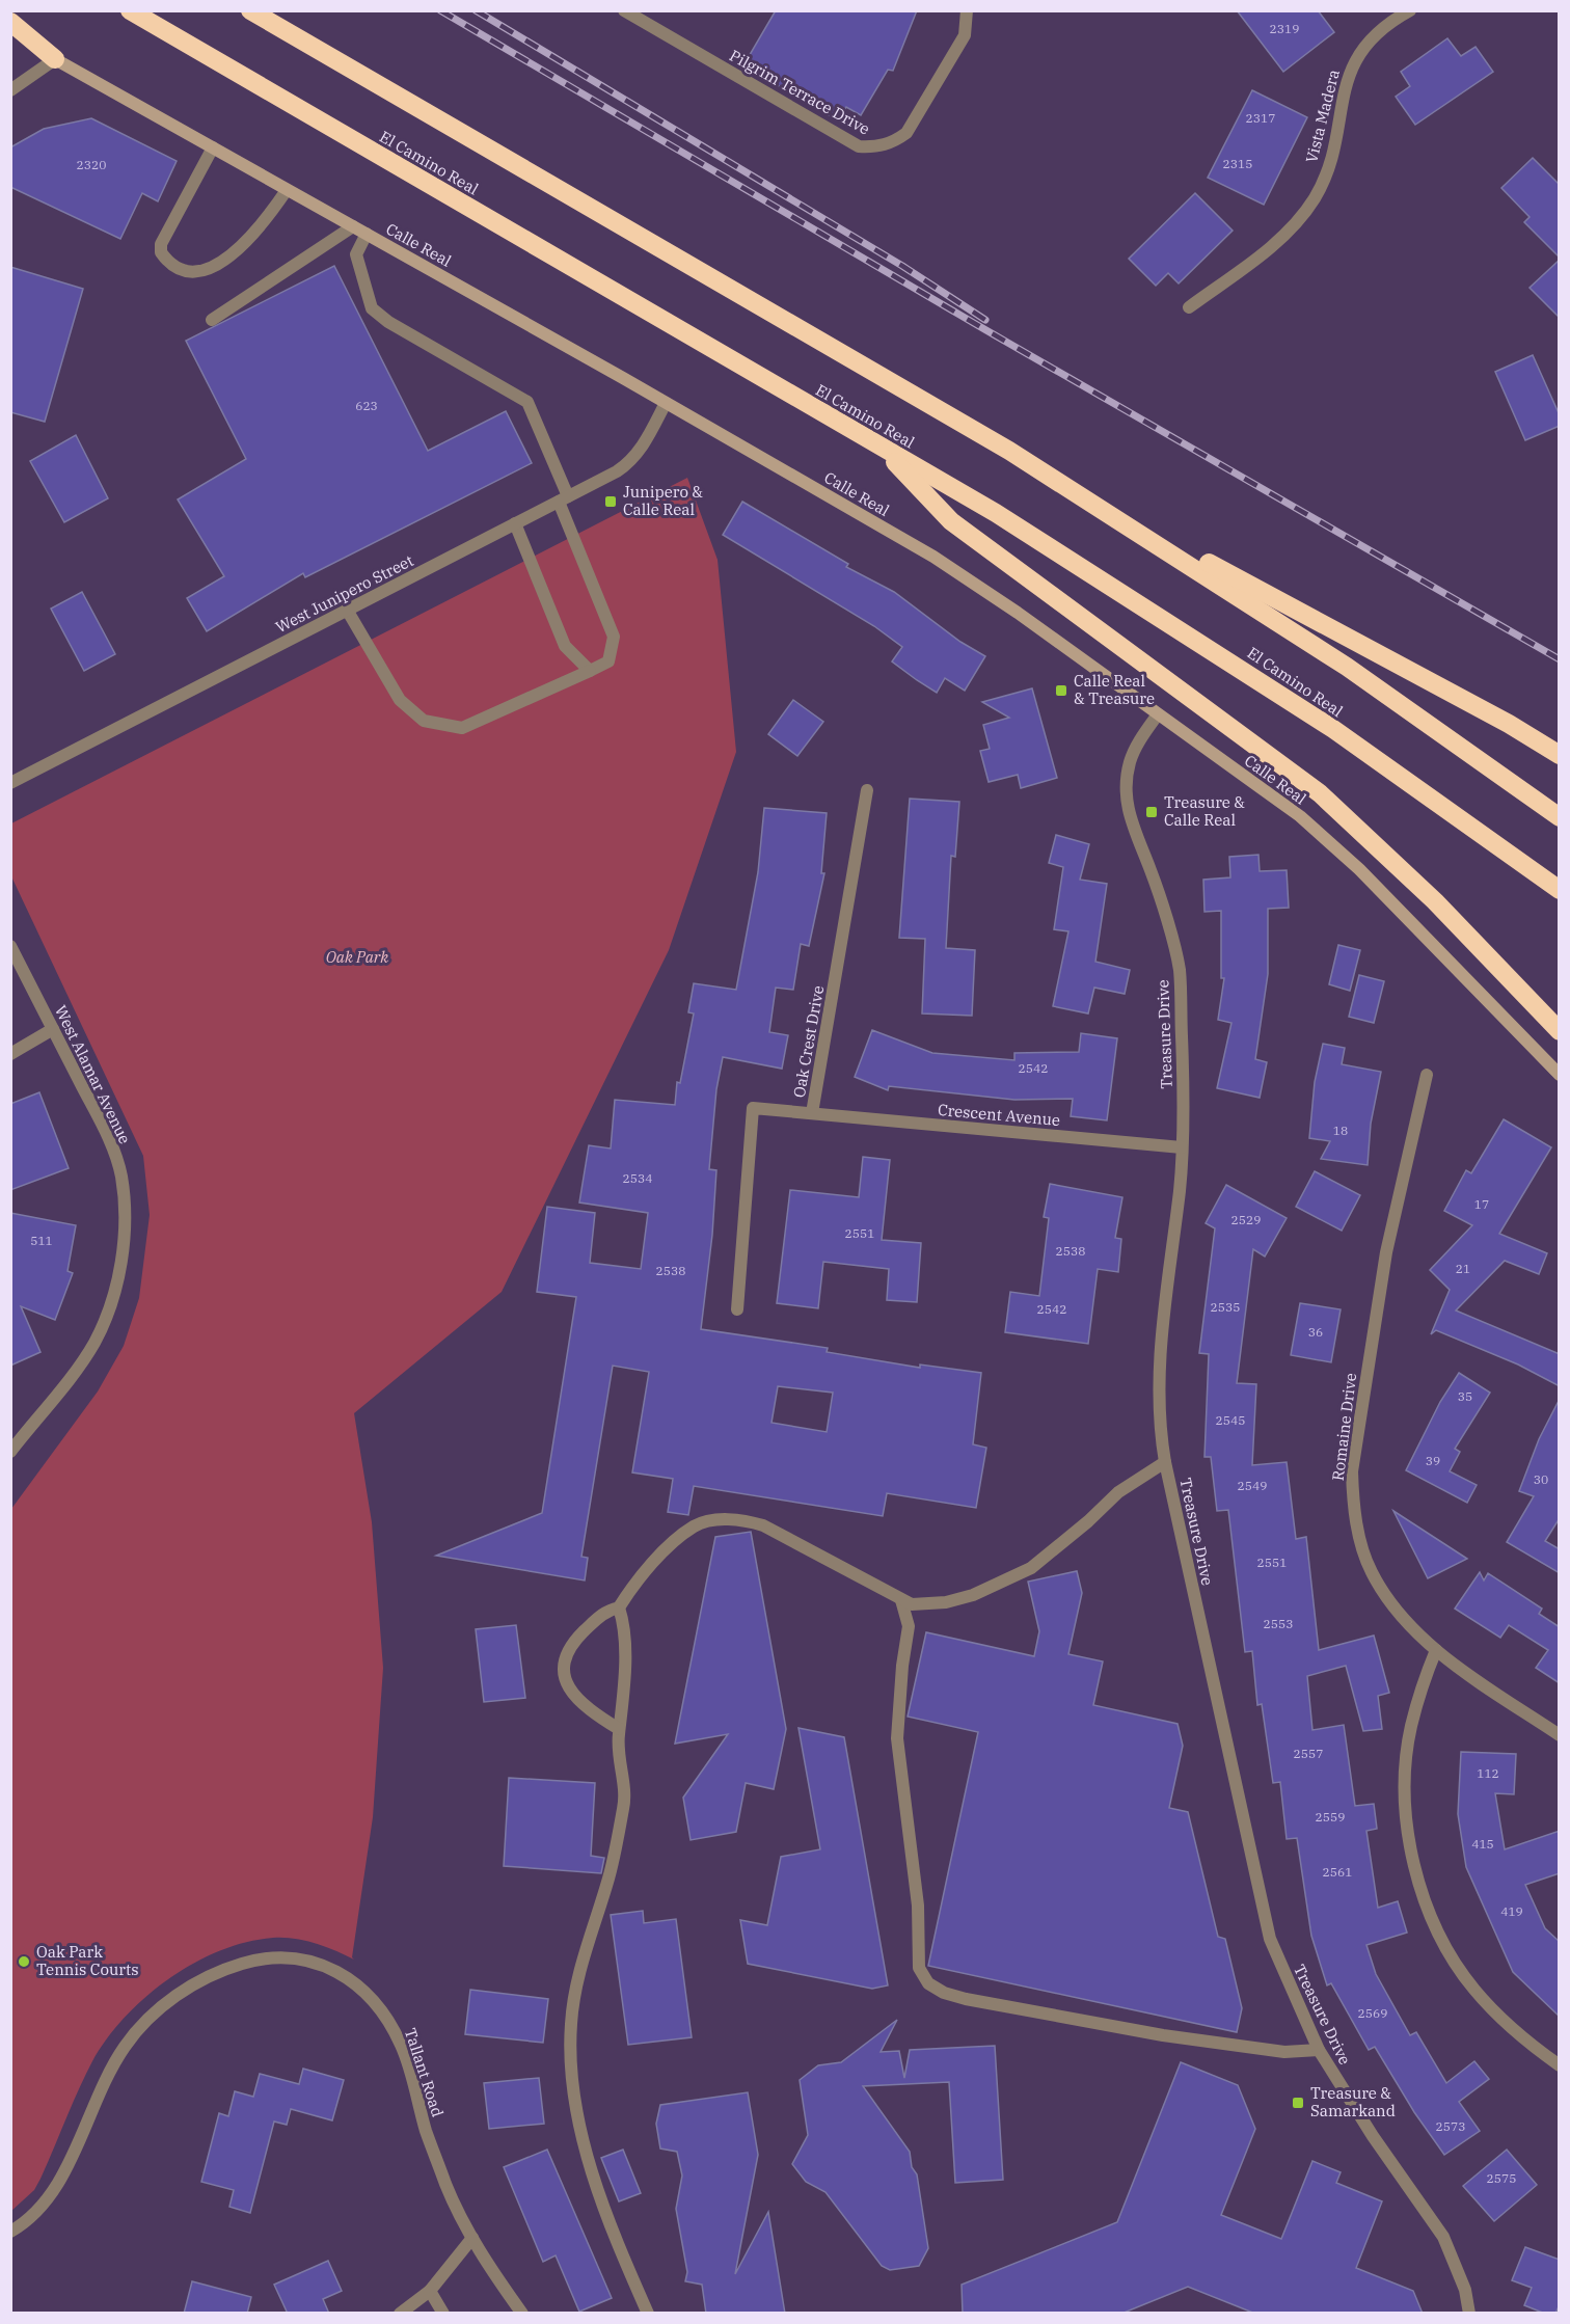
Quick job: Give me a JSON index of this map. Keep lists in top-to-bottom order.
{
  "streets": {
    "highway": ["El Camino Real"],
    "street": [
      "Pilgrim Terrace Drive",
      "Vista Madera",
      "Calle Real",
      "West Junipero Street",
      "Treasure Drive",
      "Oak Crest Drive",
      "West Alamar Avenue",
      "Crescent Avenue",
      "Romaine Drive",
      "Tallant Road"
    ]
  },
  "crossings": [
    ["Calle Real", "West Junipero Street"],
    ["Calle Real", "Treasure Drive"],
    ["Treasure Drive", "Crescent Avenue"],
    ["Oak Crest Drive", "Crescent Avenue"]
  ],
  "parks": ["Oak Park"],
  "places": {
    "transit": [
      "Junipero & Calle Real",
      "Calle Real & Treasure",
      "Treasure & Calle Real",
      "Treasure & Samarkand"
    ],
    "other": ["Oak Park Tennis Courts"]
  },
  "house_numbers": [
    "2319",
    "2317",
    "2315",
    "2320",
    "623",
    "2542",
    "18",
    "2534",
    "17",
    "2529",
    "2551",
    "511",
    "2538",
    "21",
    "2538",
    "2535",
    "2542",
    "36",
    "35",
    "2545",
    "39",
    "30",
    "2549",
    "2551",
    "2553",
    "2557",
    "112",
    "2559",
    "415",
    "2561",
    "419",
    "2569",
    "2573",
    "2575"
  ]
}
